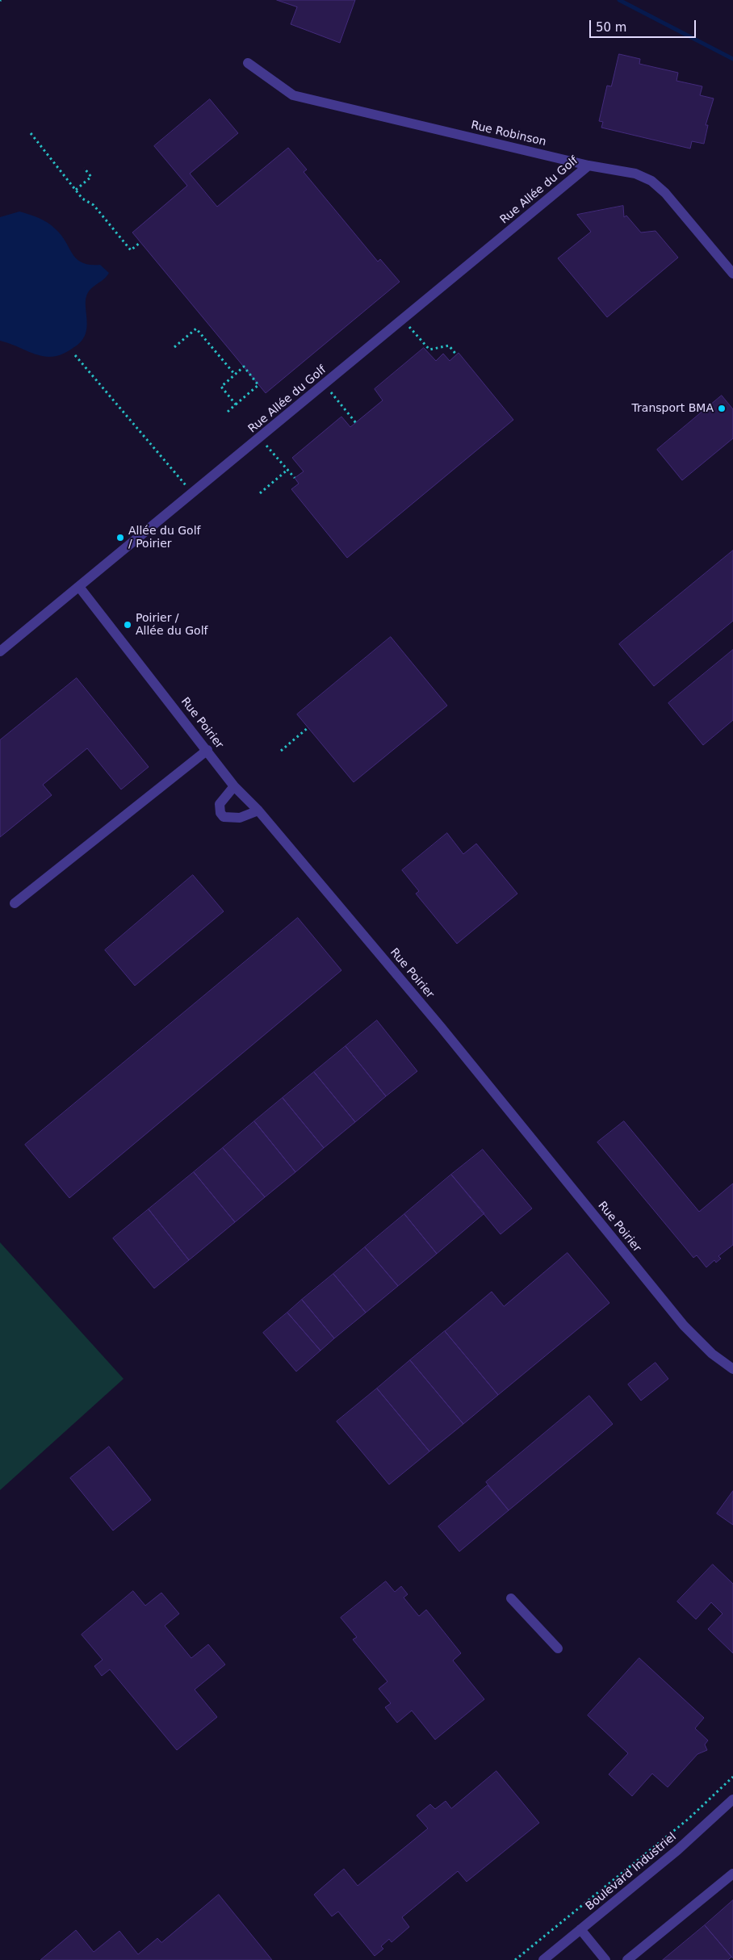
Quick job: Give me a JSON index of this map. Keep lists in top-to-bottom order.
{
  "streets": {
    "street": [
      "Rue Robinson",
      "Rue Allée du Golf",
      "Rue Poirier",
      "Boulevard Industriel"
    ]
  },
  "crossings": [
    ["Rue Robinson", "Rue Allée du Golf"],
    ["Rue Allée du Golf", "Rue Poirier"]
  ],
  "places": ["Transport BMA", "Allée du Golf / Poirier", "Poirier / Allée du Golf"],
  "scale_bar": "50 m"
}
